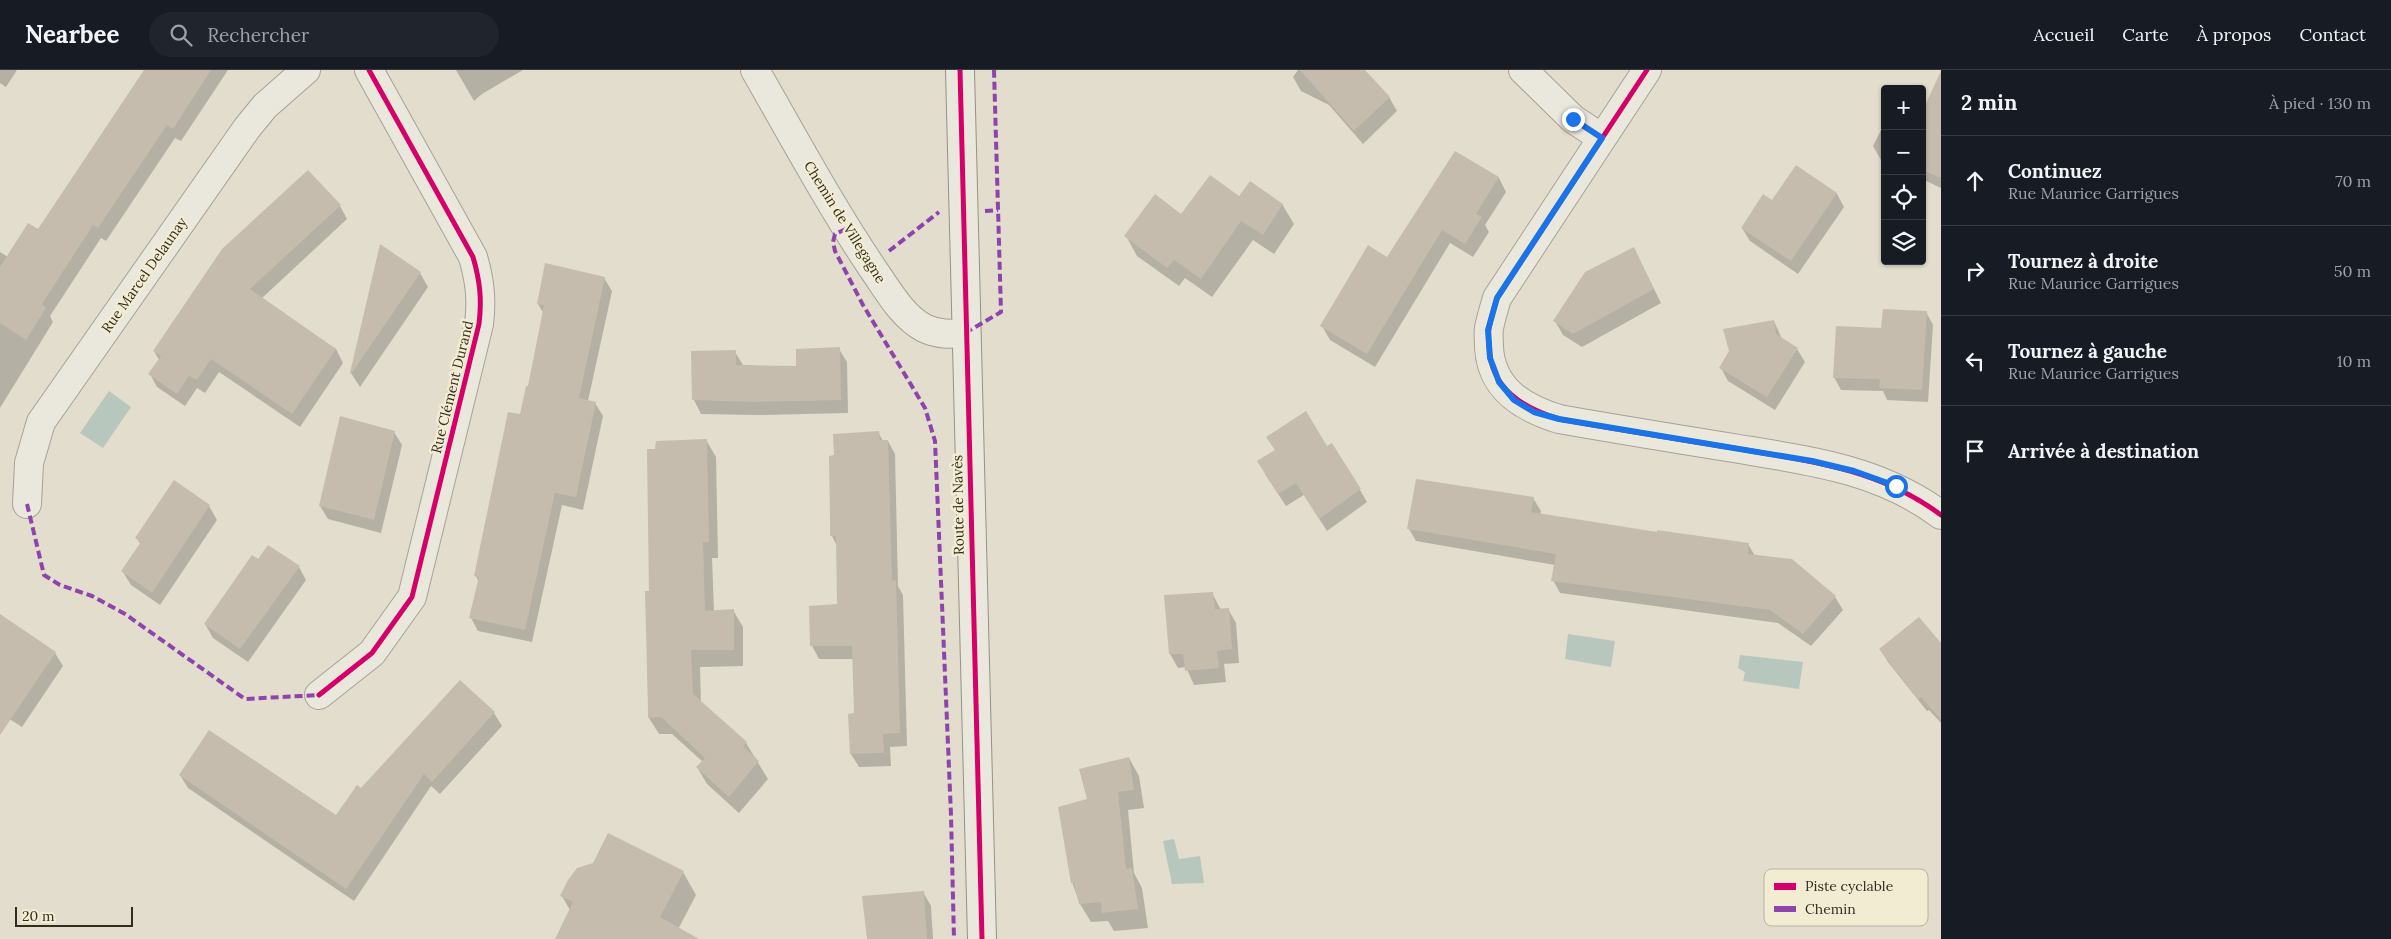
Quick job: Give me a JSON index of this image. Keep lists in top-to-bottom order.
{
  "streets": {
    "street": [
      "Chemin de Villegagne",
      "Rue Marcel Delaunay",
      "Rue Clément Durand",
      "Route de Navès"
    ]
  },
  "crossings": [
    ["Chemin de Villegagne", "Route de Navès"]
  ],
  "legend": ["Piste cyclable", "Chemin"],
  "scale_bar": "20 m",
  "page": {
    "header": "Nearbee",
    "search": "Rechercher",
    "nav": [
      "Accueil",
      "Carte",
      "À propos",
      "Contact"
    ],
    "heading": ["2 min", "À pied · 130 m"],
    "map_buttons": ["+", "−"],
    "list": [
      ["Continuez", "Rue Maurice Garrigues", "70 m"],
      ["Tournez à droite", "Rue Maurice Garrigues", "50 m"],
      ["Tournez à gauche", "Rue Maurice Garrigues", "10 m"],
      "Arrivée à destination"
    ],
    "scale": "20 m"
  }
}
